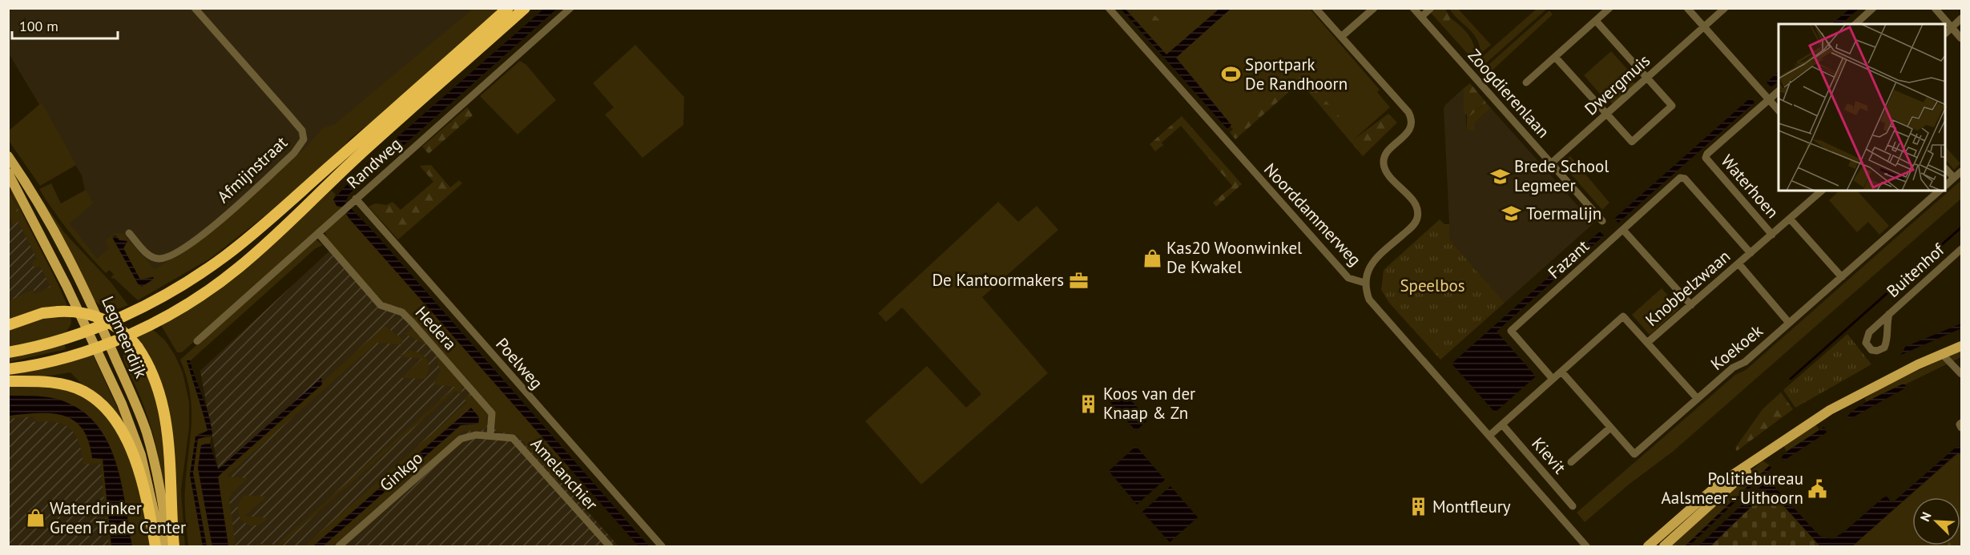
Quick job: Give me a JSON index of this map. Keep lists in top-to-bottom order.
{
  "streets": {
    "main road": ["Legmeerdijk"],
    "street": [
      "Dwergmuis",
      "Zoogdierenlaan",
      "Randweg",
      "Afmijnstraat",
      "Waterhoen",
      "Noorddammerweg",
      "Fazant",
      "Buitenhof",
      "Knobbelzwaan",
      "Hedera",
      "Koekoek",
      "Poelweg",
      "Kievit",
      "Ginkgo",
      "Amelanchier"
    ]
  },
  "crossings": [
    ["Dwergmuis", "Zoogdierenlaan"],
    ["Randweg", "Hedera"],
    ["Randweg", "Poelweg"],
    ["Waterhoen", "Knobbelzwaan"],
    ["Noorddammerweg", "Knobbelzwaan"],
    ["Fazant", "Knobbelzwaan"],
    ["Knobbelzwaan", "Koekoek"],
    ["Knobbelzwaan", "Kievit"],
    ["Hedera", "Ginkgo"],
    ["Hedera", "Amelanchier"],
    ["Ginkgo", "Amelanchier"]
  ],
  "parks": ["Speelbos"],
  "places": {
    "sports": ["Sportpark De Randhoorn"],
    "school or university": ["Brede School Legmeer", "Toermalijn"],
    "shop": ["Kas20 Woonwinkel De Kwakel", "Waterdrinker Green Trade Center"],
    "office": ["De Kantoormakers"],
    "building": ["Koos van der Knaap & Zn", "Montfleury"],
    "public building": ["Politiebureau Aalsmeer - Uithoorn"]
  },
  "scale_bar": "100 m",
  "north": "top left"
}
